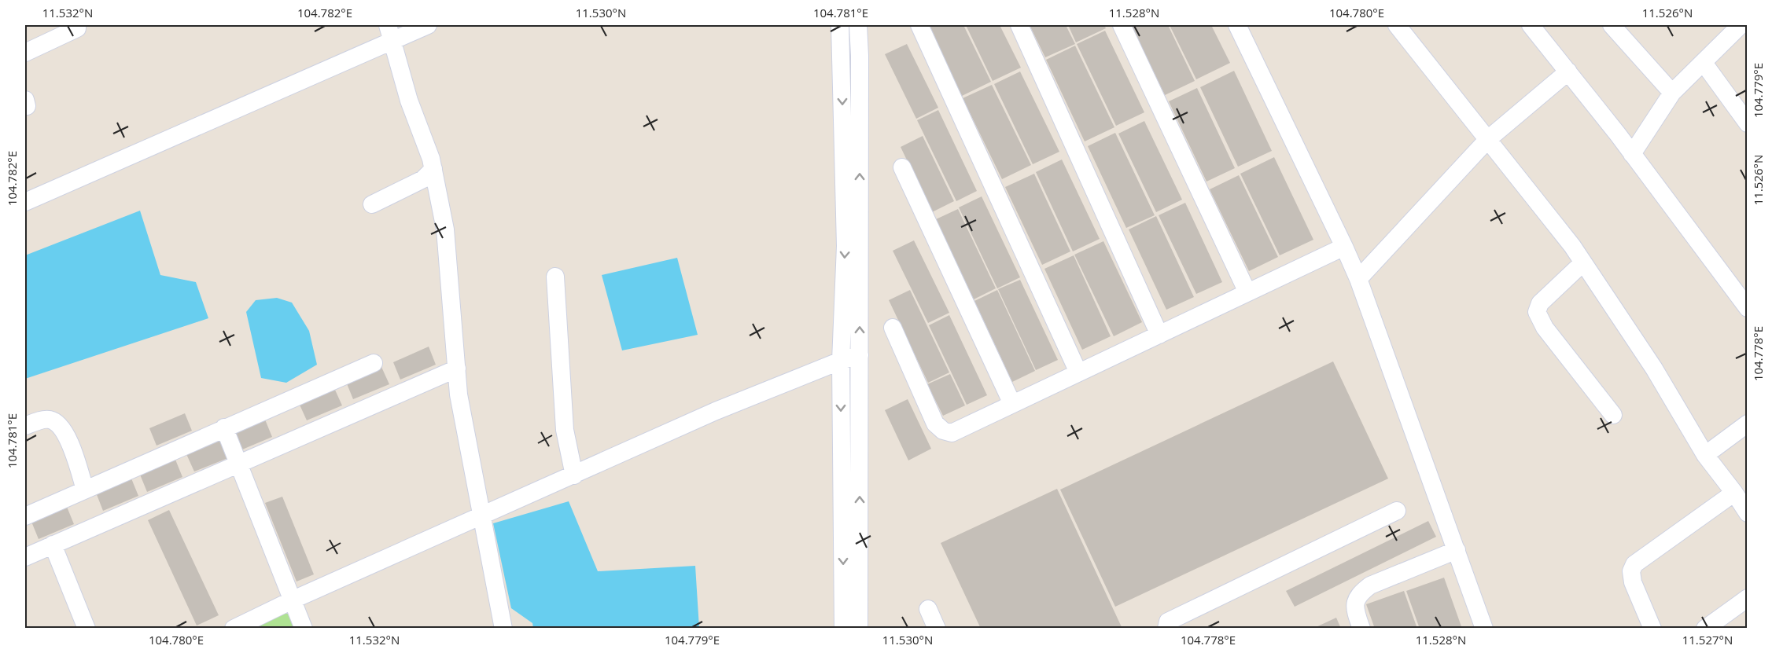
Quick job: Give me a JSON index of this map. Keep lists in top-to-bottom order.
{
  "coordinates": [
    "11.532°N",
    "104.782°E",
    "11.530°N",
    "104.781°E",
    "11.528°N",
    "104.780°E",
    "11.526°N",
    "104.779°E",
    "104.778°E",
    "11.527°N"
  ]
}
